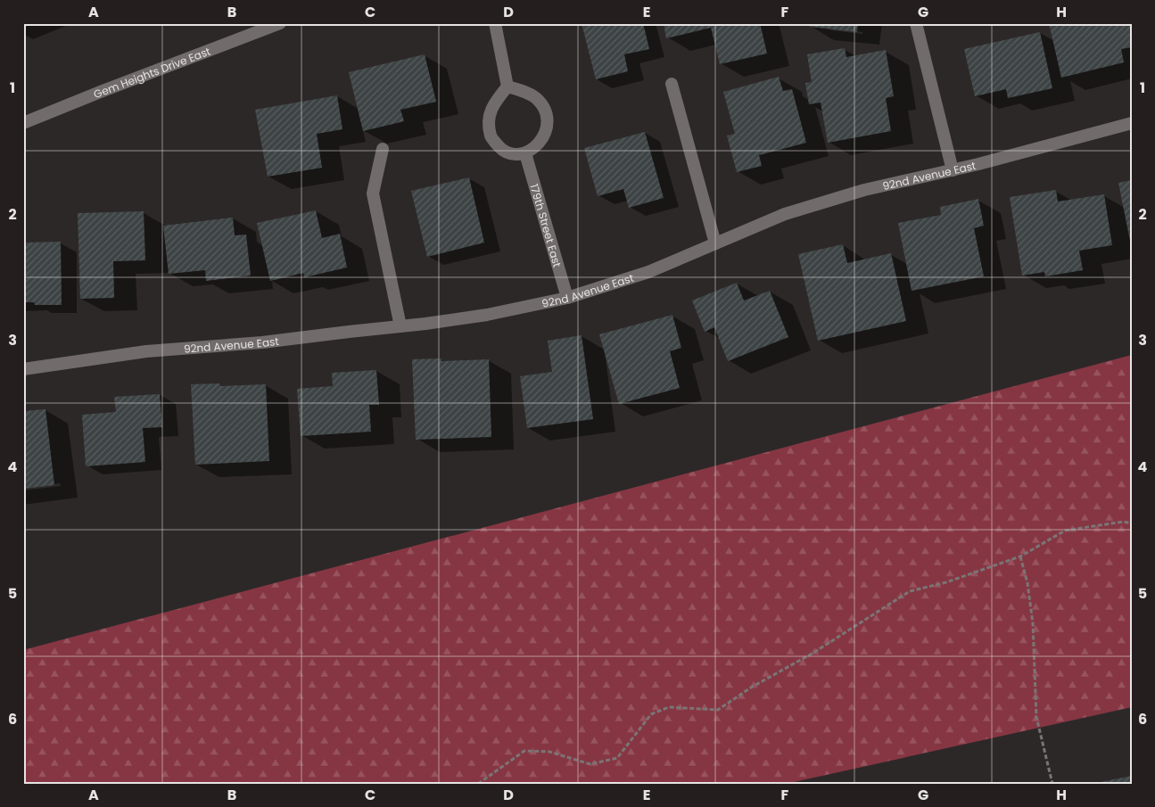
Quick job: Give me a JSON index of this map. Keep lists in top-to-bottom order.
{
  "streets": {
    "street": ["Gem Heights Drive East", "92nd Avenue East", "179th Street East"]
  },
  "crossings": [
    ["92nd Avenue East", "179th Street East"]
  ],
  "grid": {
    "columns": [
      "A",
      "B",
      "C",
      "D",
      "E",
      "F",
      "G",
      "H"
    ],
    "rows": [
      "1",
      "2",
      "3",
      "4",
      "5",
      "6"
    ]
  }
}
